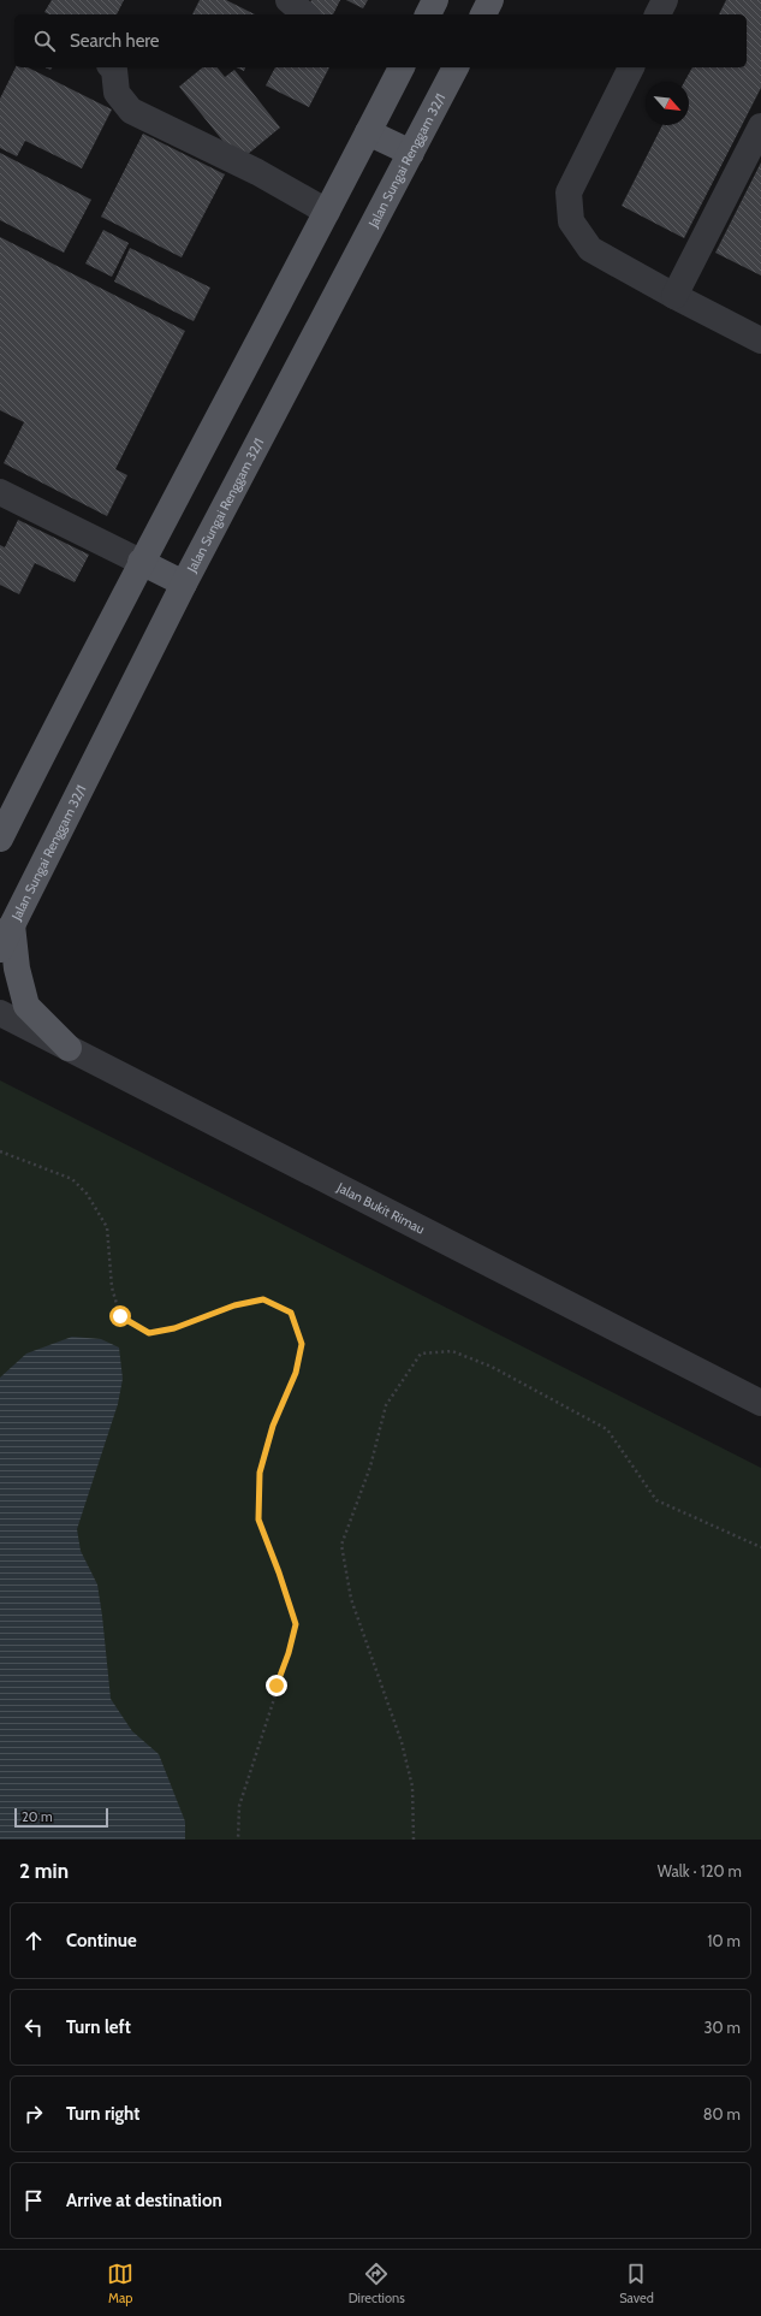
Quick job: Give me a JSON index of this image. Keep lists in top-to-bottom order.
{
  "streets": {
    "main road": ["Jalan Sungai Renggam 32/1"],
    "street": ["Jalan Bukit Rimau"]
  },
  "scale_bar": "20 m",
  "north": "bottom right",
  "page": {
    "search": "Search here",
    "scale": "20 m",
    "heading": ["2 min", "Walk · 120 m"],
    "list": [
      ["Continue", "10 m"],
      ["Turn left", "30 m"],
      ["Turn right", "80 m"],
      "Arrive at destination"
    ],
    "nav": ["Map", "Directions", "Saved"]
  }
}
